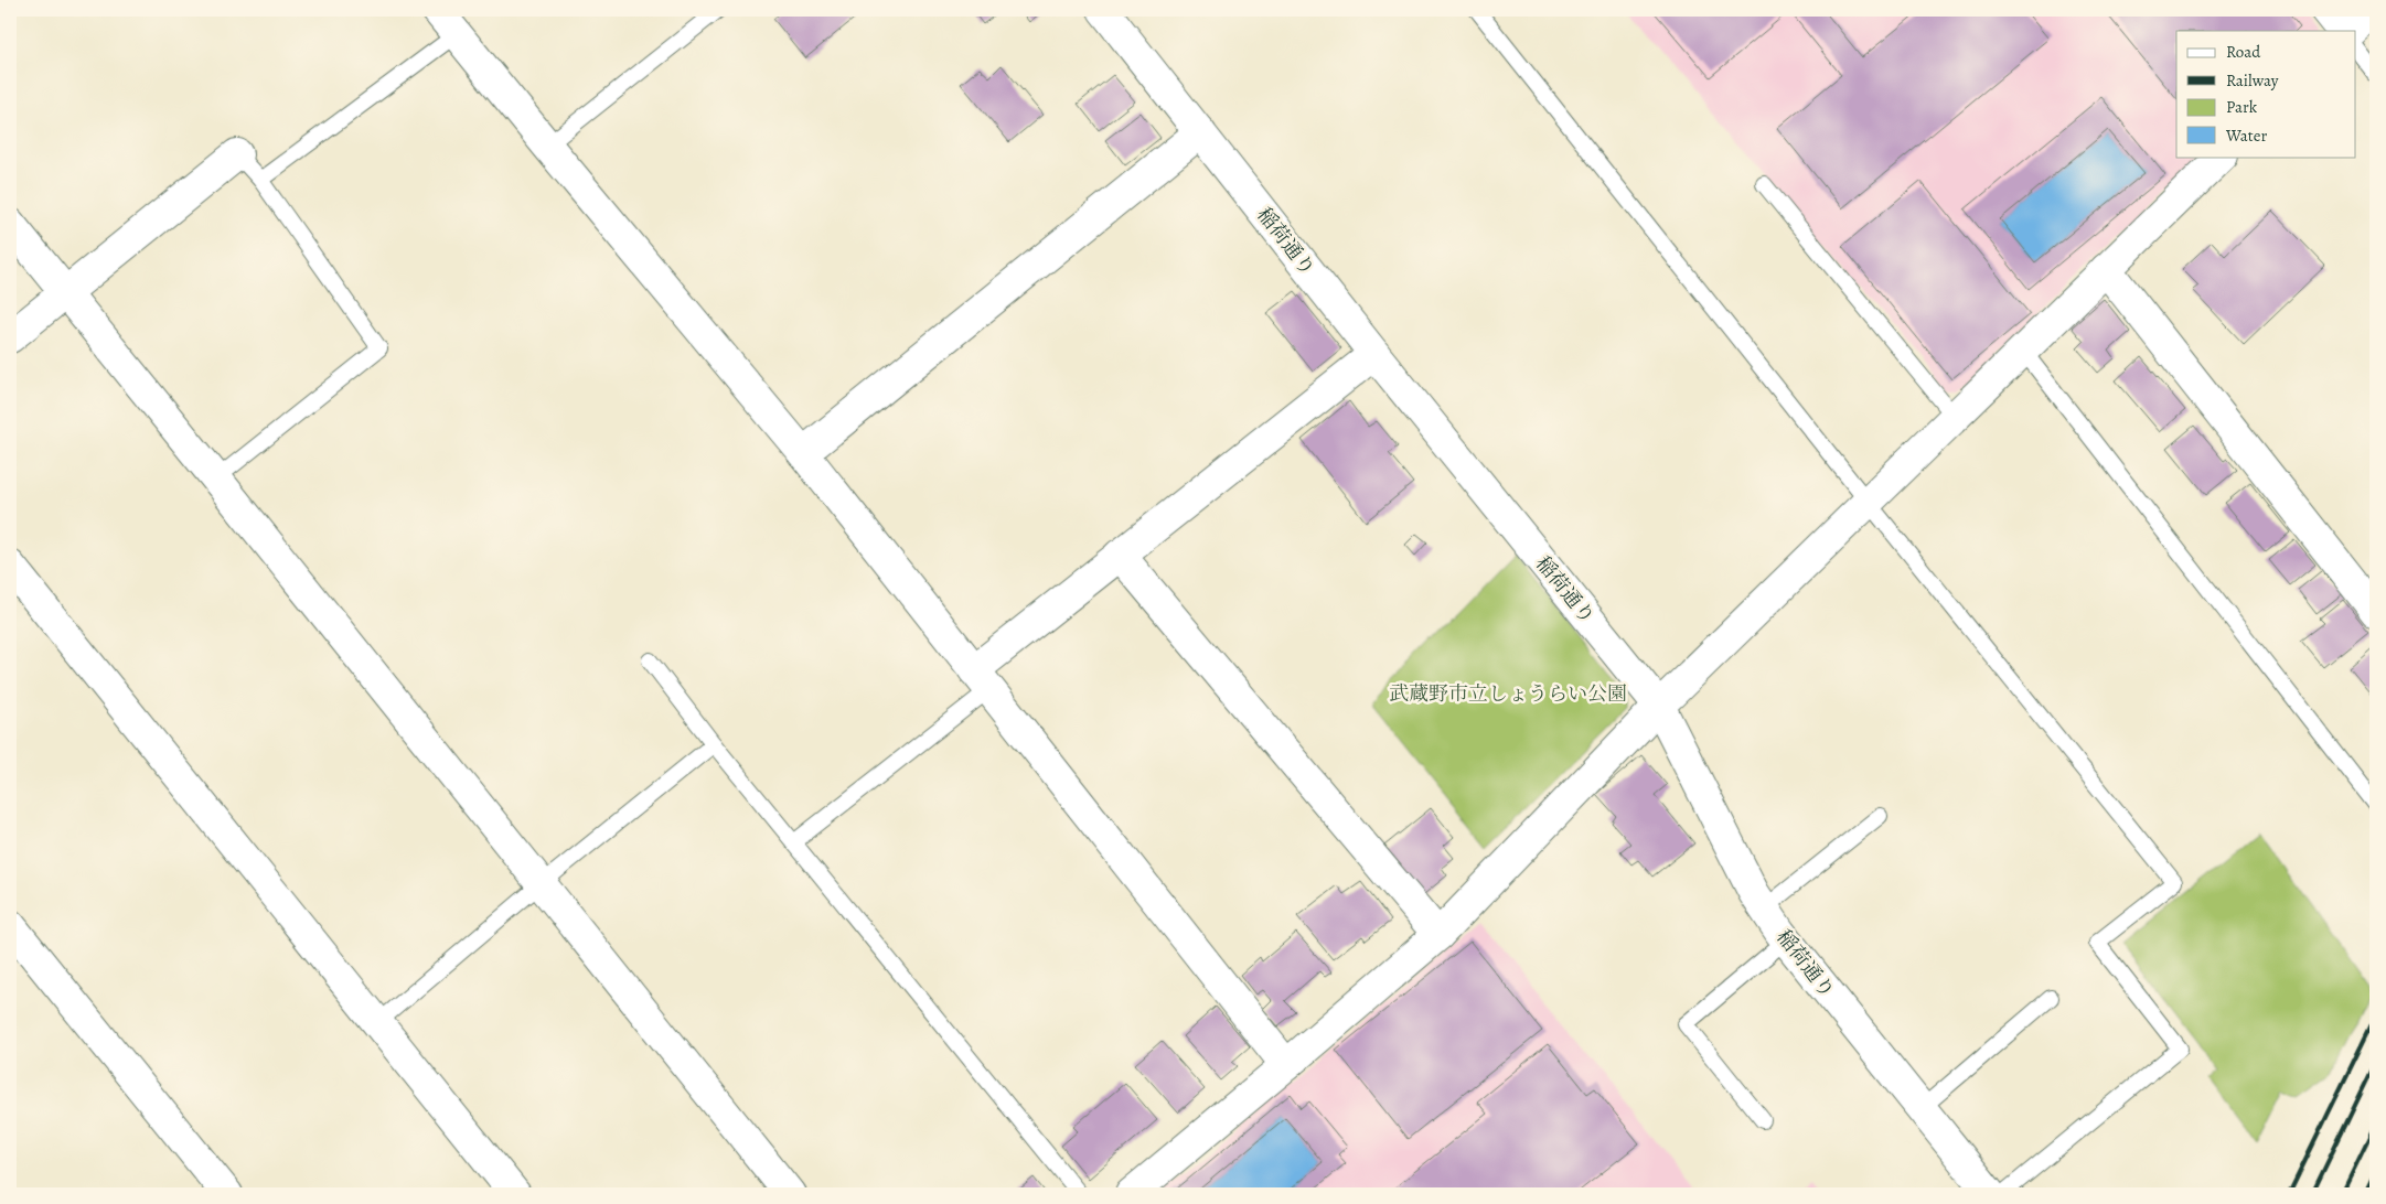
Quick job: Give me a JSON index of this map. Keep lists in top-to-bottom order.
{
  "streets": {
    "street": ["稲荷通り"]
  },
  "parks": ["武蔵野市立しょうらい公園"],
  "legend": [
    "Road",
    "Railway",
    "Park",
    "Water"
  ]
}
